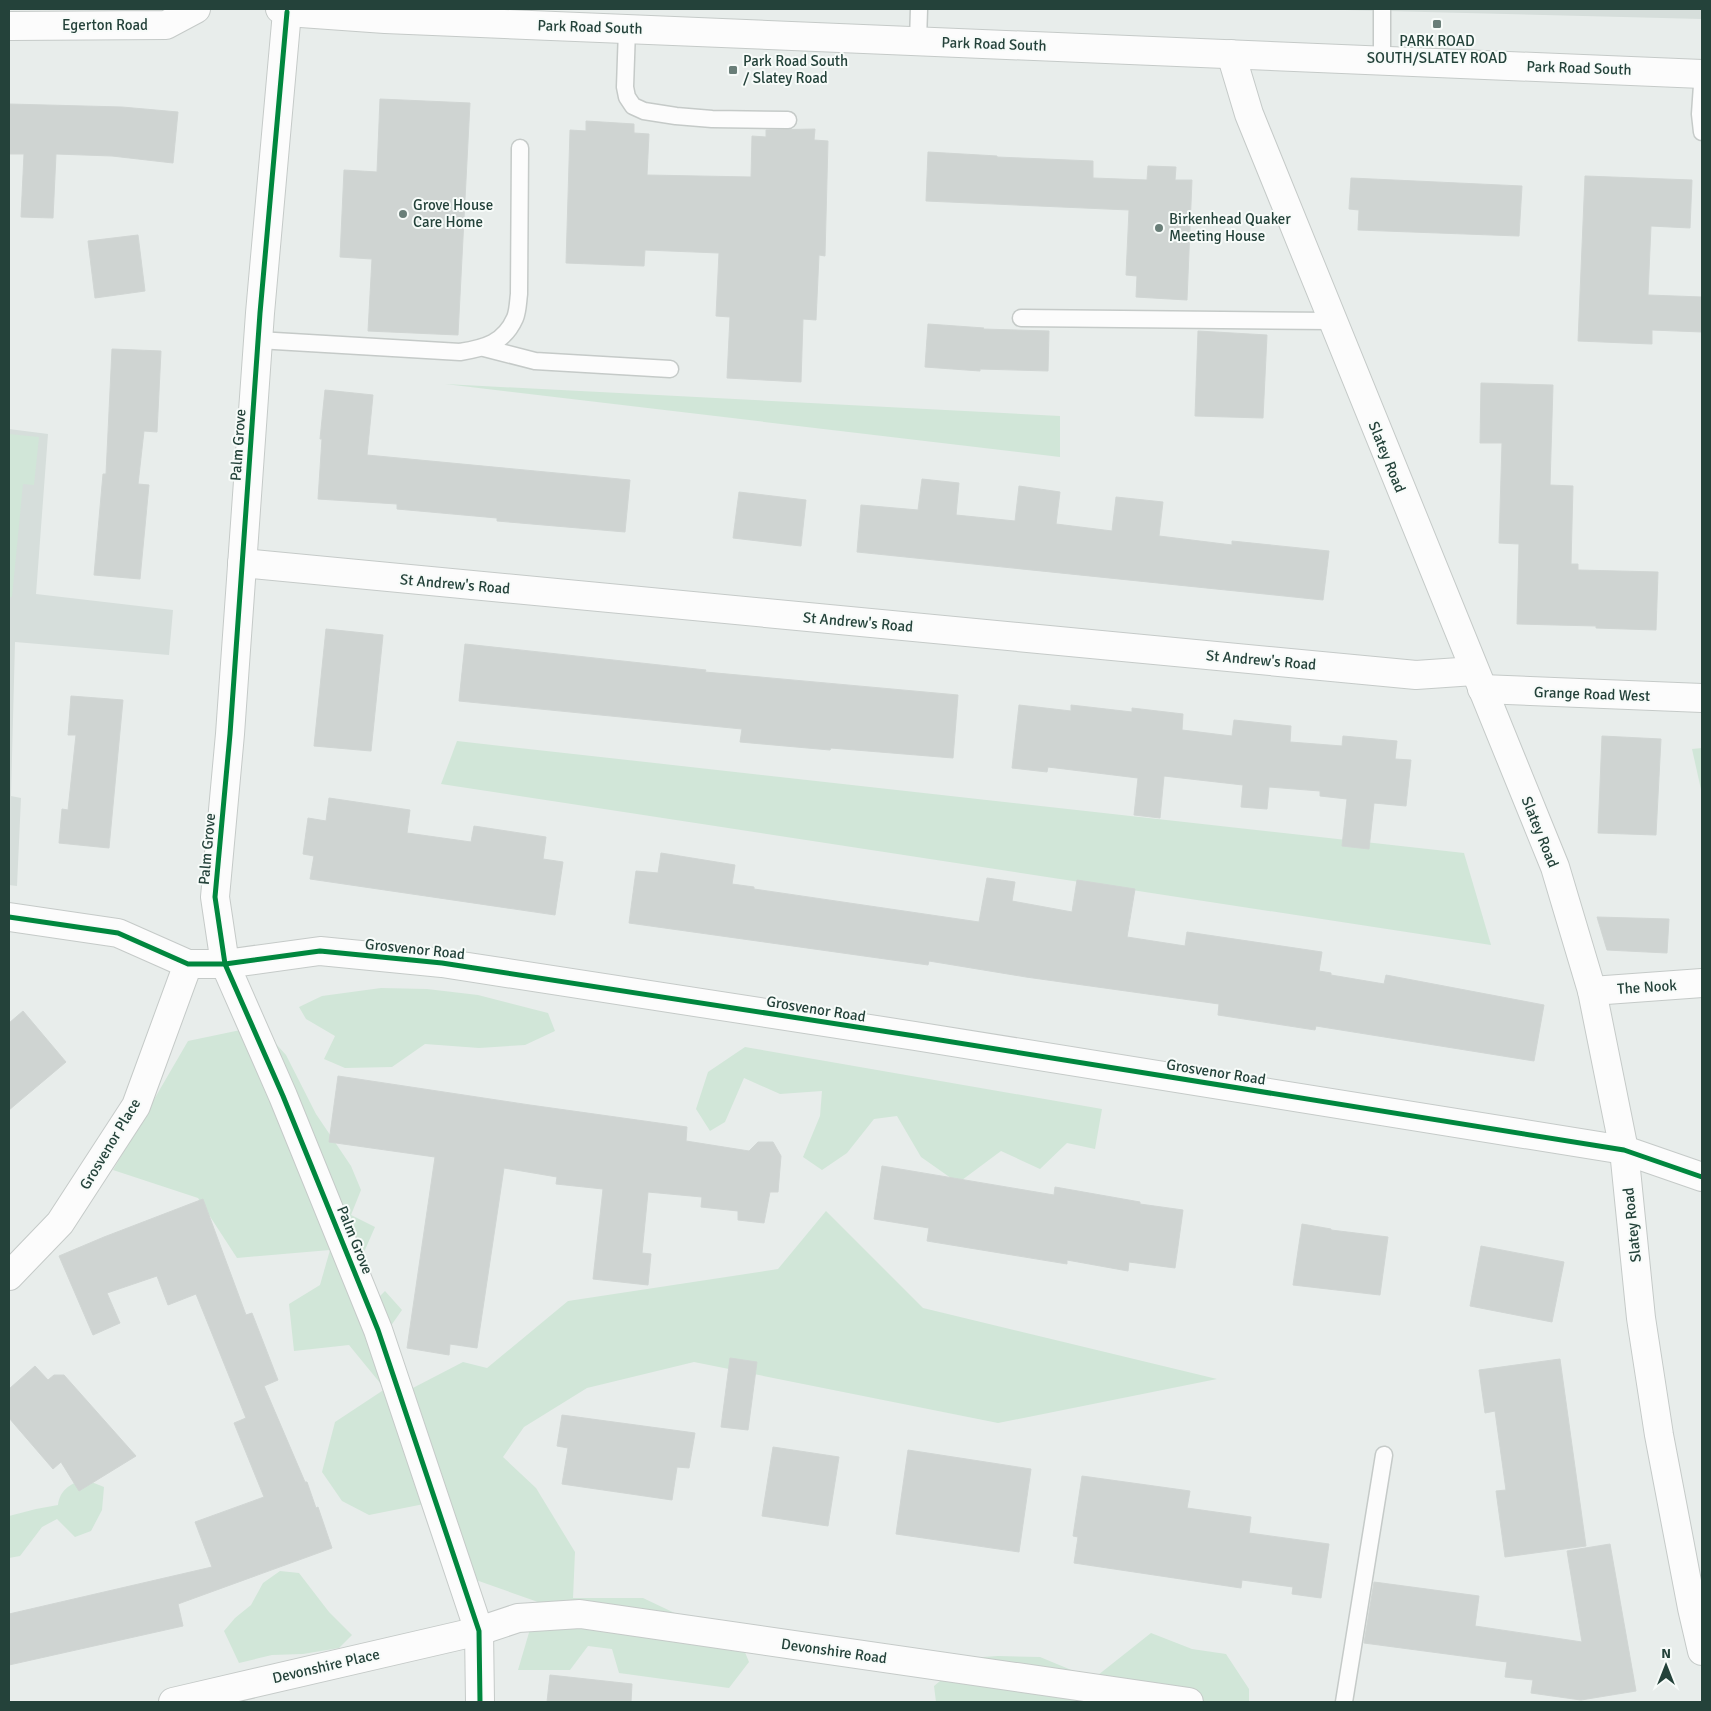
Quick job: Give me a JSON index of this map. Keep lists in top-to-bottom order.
{
  "streets": {
    "street": [
      "Egerton Road",
      "Park Road South",
      "Palm Grove",
      "Slatey Road",
      "St Andrew's Road",
      "Grange Road West",
      "Grosvenor Road",
      "The Nook",
      "Grosvenor Place",
      "Devonshire Road",
      "Devonshire Place"
    ]
  },
  "crossings": [
    ["Park Road South", "Palm Grove"],
    ["Park Road South", "Slatey Road"],
    ["Palm Grove", "St Andrew's Road"],
    ["Palm Grove", "Grosvenor Road"],
    ["Palm Grove", "Devonshire Road"],
    ["Palm Grove", "Devonshire Place"],
    ["Slatey Road", "St Andrew's Road"],
    ["Slatey Road", "Grange Road West"],
    ["Slatey Road", "Grosvenor Road"],
    ["Slatey Road", "The Nook"],
    ["St Andrew's Road", "Grange Road West"],
    ["Grosvenor Road", "Grosvenor Place"],
    ["Devonshire Road", "Devonshire Place"]
  ],
  "places": {
    "transit": ["PARK ROAD SOUTH/SLATEY ROAD", "Park Road South / Slatey Road"],
    "other": ["Grove House Care Home", "Birkenhead Quaker Meeting House"]
  },
  "north": "top"
}
